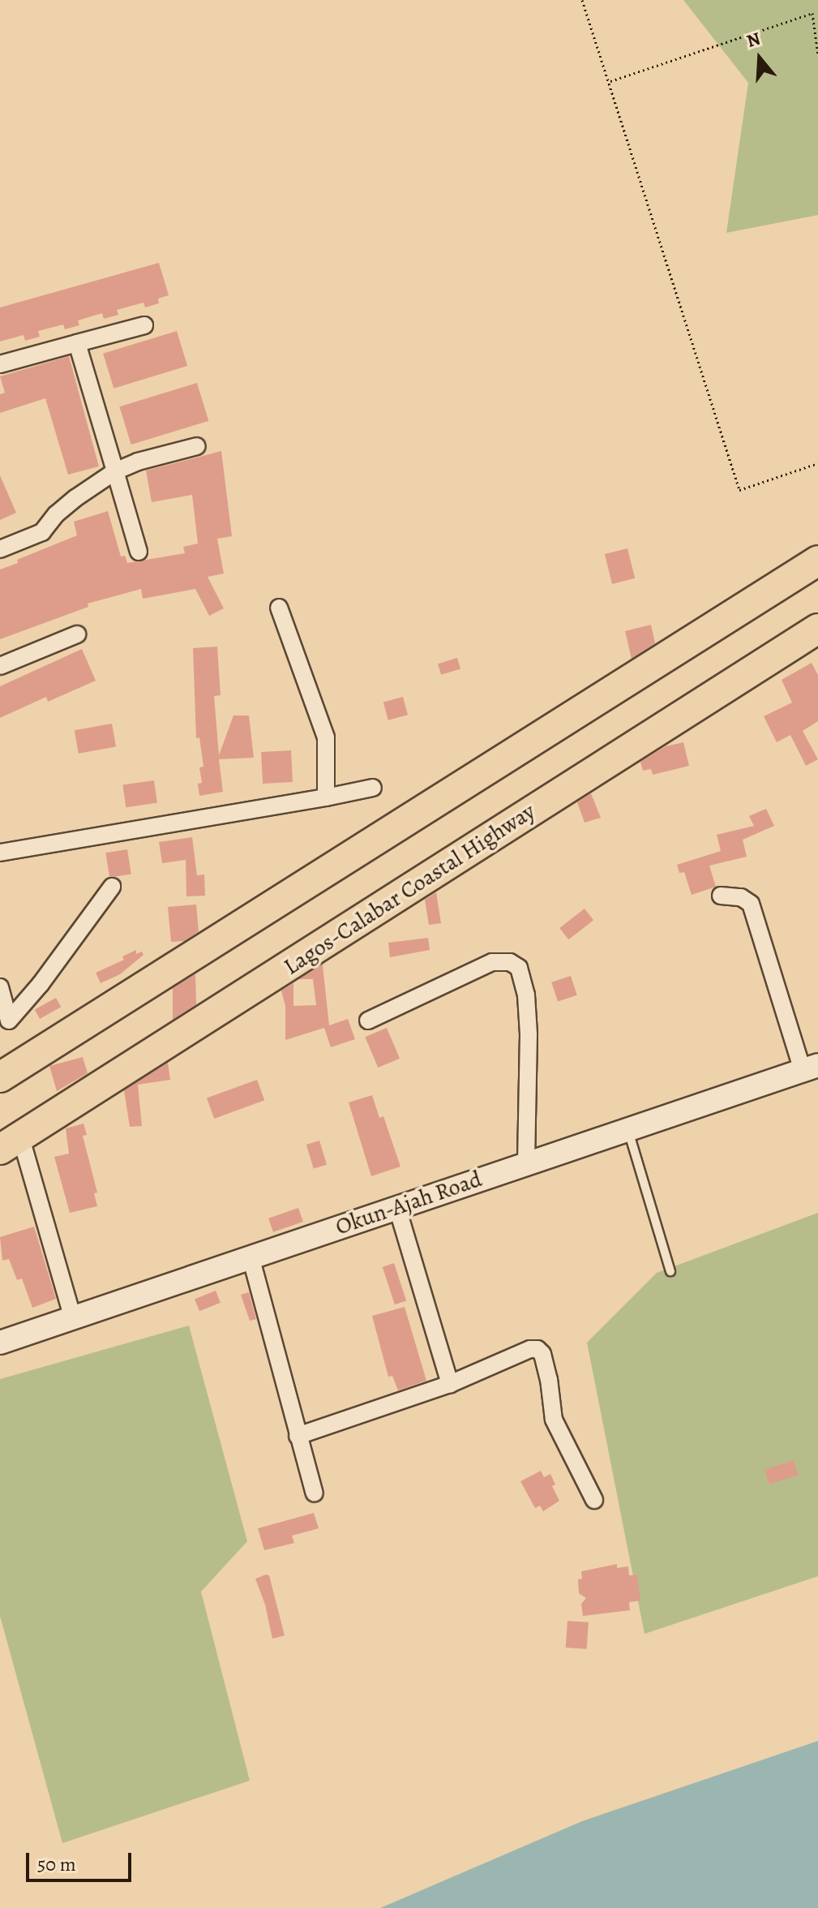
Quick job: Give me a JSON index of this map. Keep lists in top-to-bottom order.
{
  "streets": {
    "highway": ["Lagos-Calabar Coastal Highway"],
    "street": ["Okun-Ajah Road"]
  },
  "scale_bar": "50 m",
  "north": "top"
}
